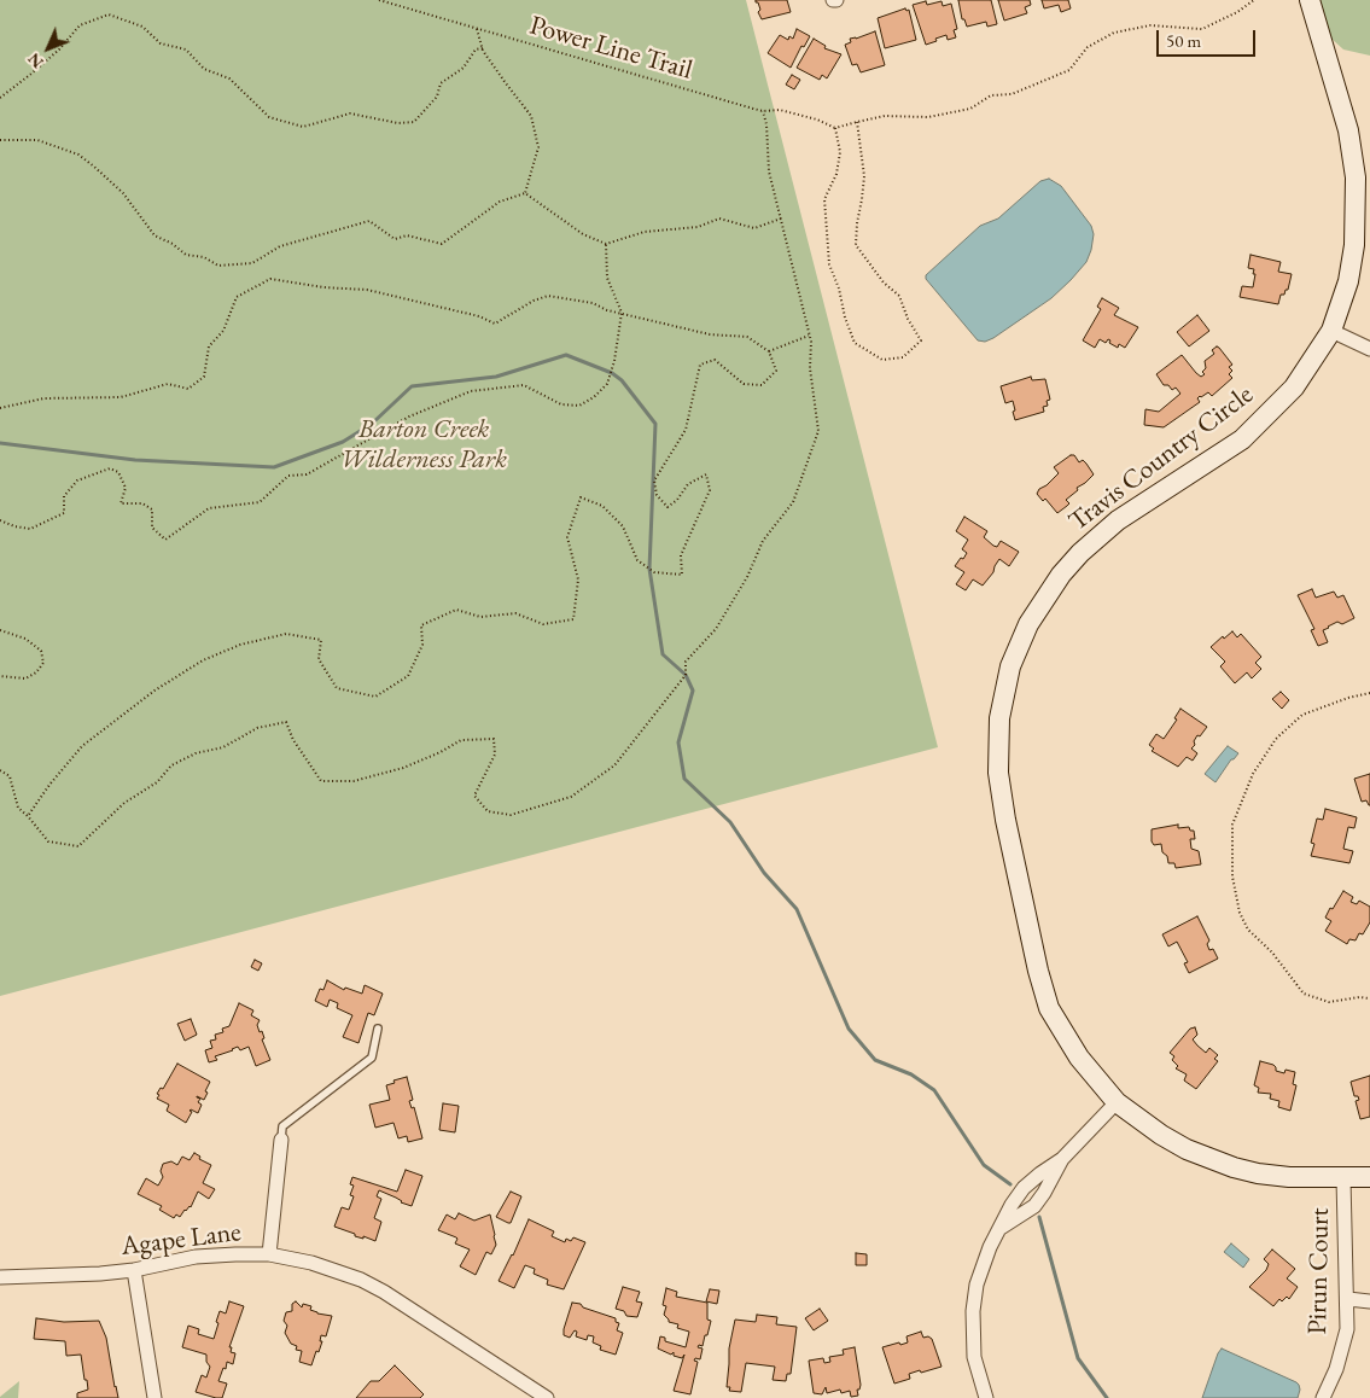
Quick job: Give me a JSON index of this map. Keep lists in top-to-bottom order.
{
  "streets": {
    "street": ["Travis Country Circle", "Agape Lane", "Pirun Court"],
    "path": ["Power Line Trail"]
  },
  "crossings": [
    ["Travis Country Circle", "Pirun Court"]
  ],
  "parks": ["Barton Creek Wilderness Park"],
  "scale_bar": "50 m",
  "north": "bottom left"
}
